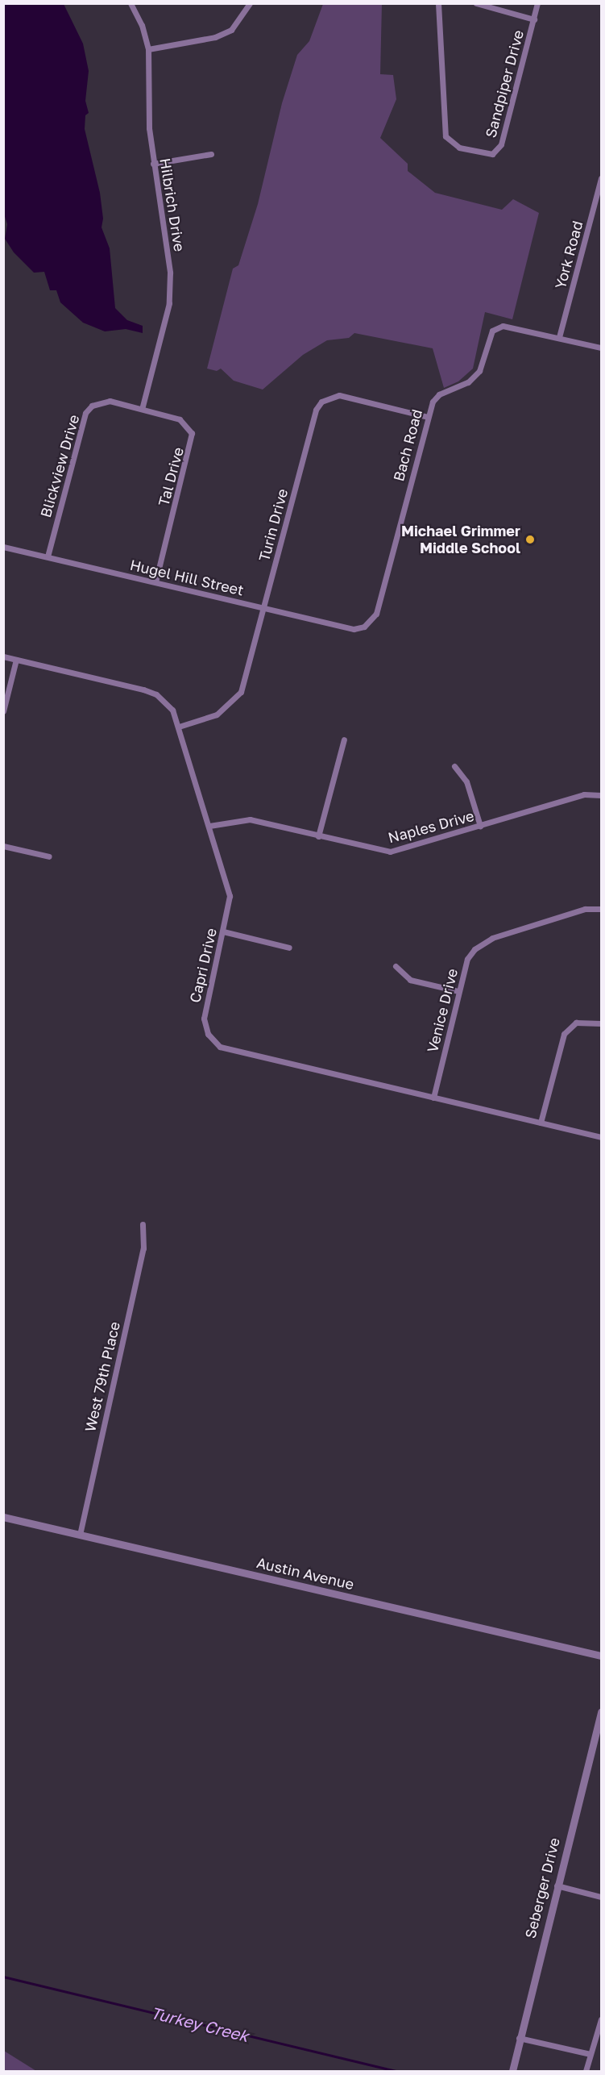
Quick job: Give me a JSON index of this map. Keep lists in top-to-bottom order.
{
  "streets": {
    "street": [
      "Sandpiper Drive",
      "Hilbrich Drive",
      "York Road",
      "Bach Road",
      "Blickview Drive",
      "Tal Drive",
      "Turin Drive",
      "Hugel Hill Street",
      "Naples Drive",
      "Capri Drive",
      "Venice Drive",
      "West 79th Place",
      "Austin Avenue",
      "Seberger Drive"
    ]
  },
  "crossings": [
    ["Hilbrich Drive", "Blickview Drive"],
    ["Hilbrich Drive", "Tal Drive"],
    ["York Road", "Bach Road"],
    ["Bach Road", "Turin Drive"],
    ["Bach Road", "Hugel Hill Street"],
    ["Blickview Drive", "Tal Drive"],
    ["Blickview Drive", "Hugel Hill Street"],
    ["Tal Drive", "Hugel Hill Street"],
    ["Turin Drive", "Hugel Hill Street"],
    ["Turin Drive", "Capri Drive"],
    ["Naples Drive", "Capri Drive"],
    ["Capri Drive", "Venice Drive"],
    ["West 79th Place", "Austin Avenue"]
  ],
  "water": ["Turkey Creek"],
  "places": ["Michael Grimmer Middle School"]
}
